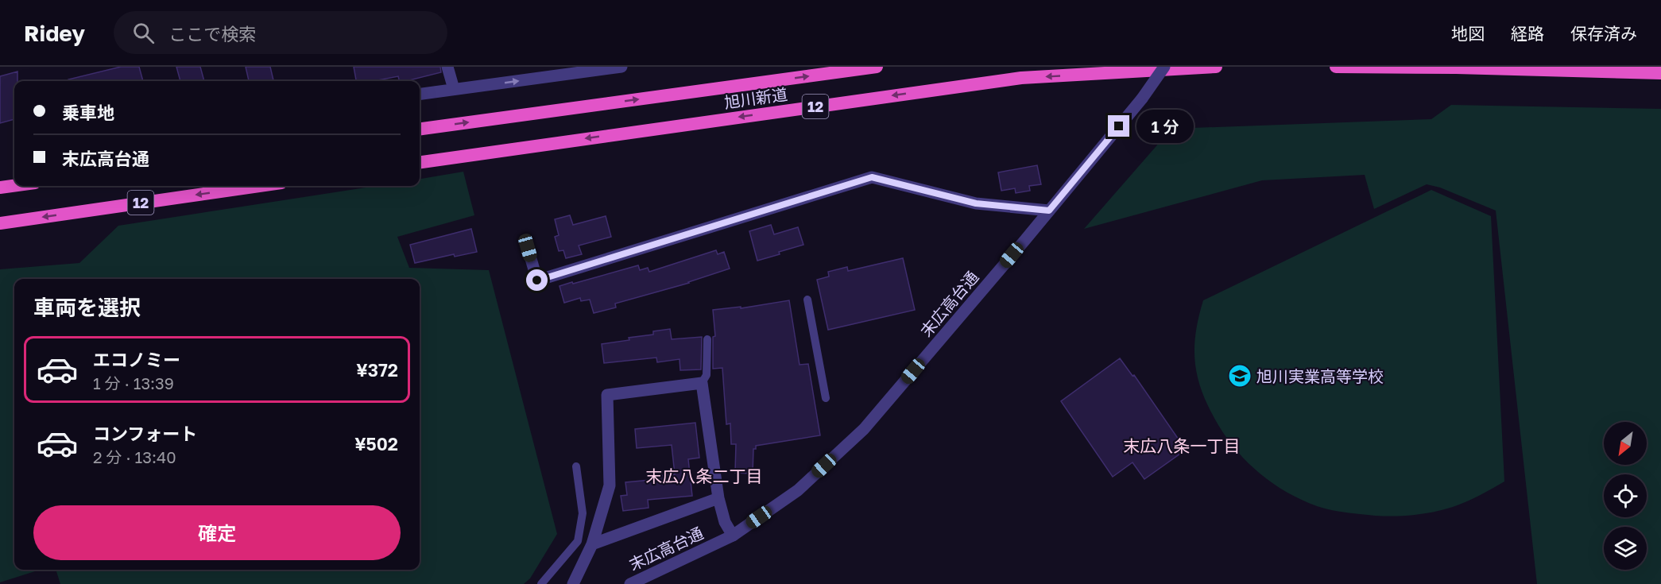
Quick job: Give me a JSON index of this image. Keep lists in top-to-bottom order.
{
  "streets": {
    "highway": ["旭川新道", "12"],
    "street": ["末広高台通"]
  },
  "districts": ["末広八条一丁目", "末広八条二丁目"],
  "places": {
    "school or university": ["旭川実業高等学校"]
  },
  "north": "bottom left",
  "page": {
    "header": "Ridey",
    "search": "ここで検索",
    "nav": ["地図", "経路", "保存済み"],
    "banner": ["乗車地", "末広高台通"],
    "bubble": "1 分",
    "heading": "車両を選択",
    "list": [
      {
        "name": "エコノミー",
        "note": "1 分 · 13:39",
        "value": "¥372"
      },
      {
        "name": "コンフォート",
        "note": "2 分 · 13:40",
        "value": "¥502"
      }
    ],
    "buttons": "確定"
  }
}
